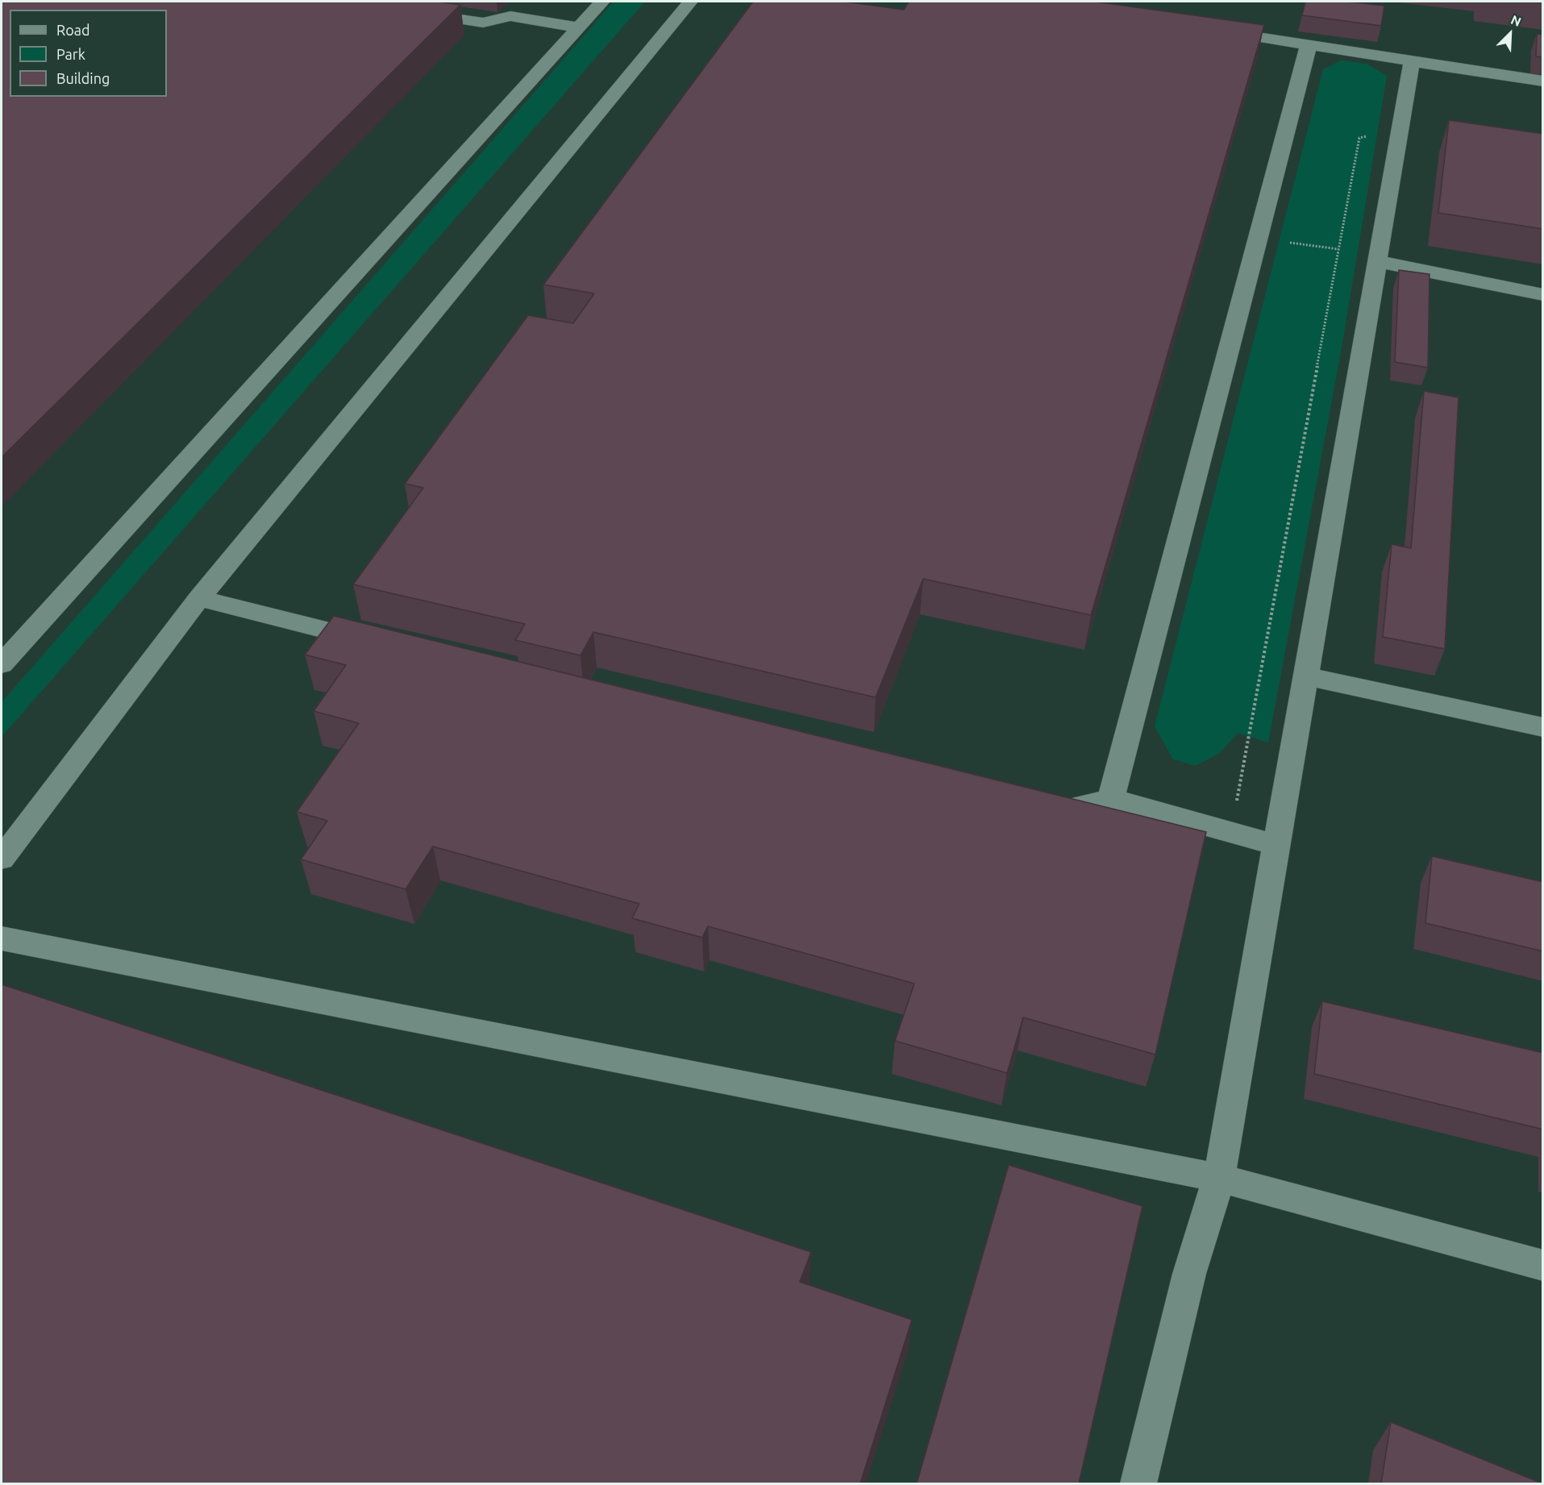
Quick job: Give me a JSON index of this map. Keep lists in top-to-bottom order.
{
  "legend": ["Road", "Park", "Building"],
  "north": "top right"
}
